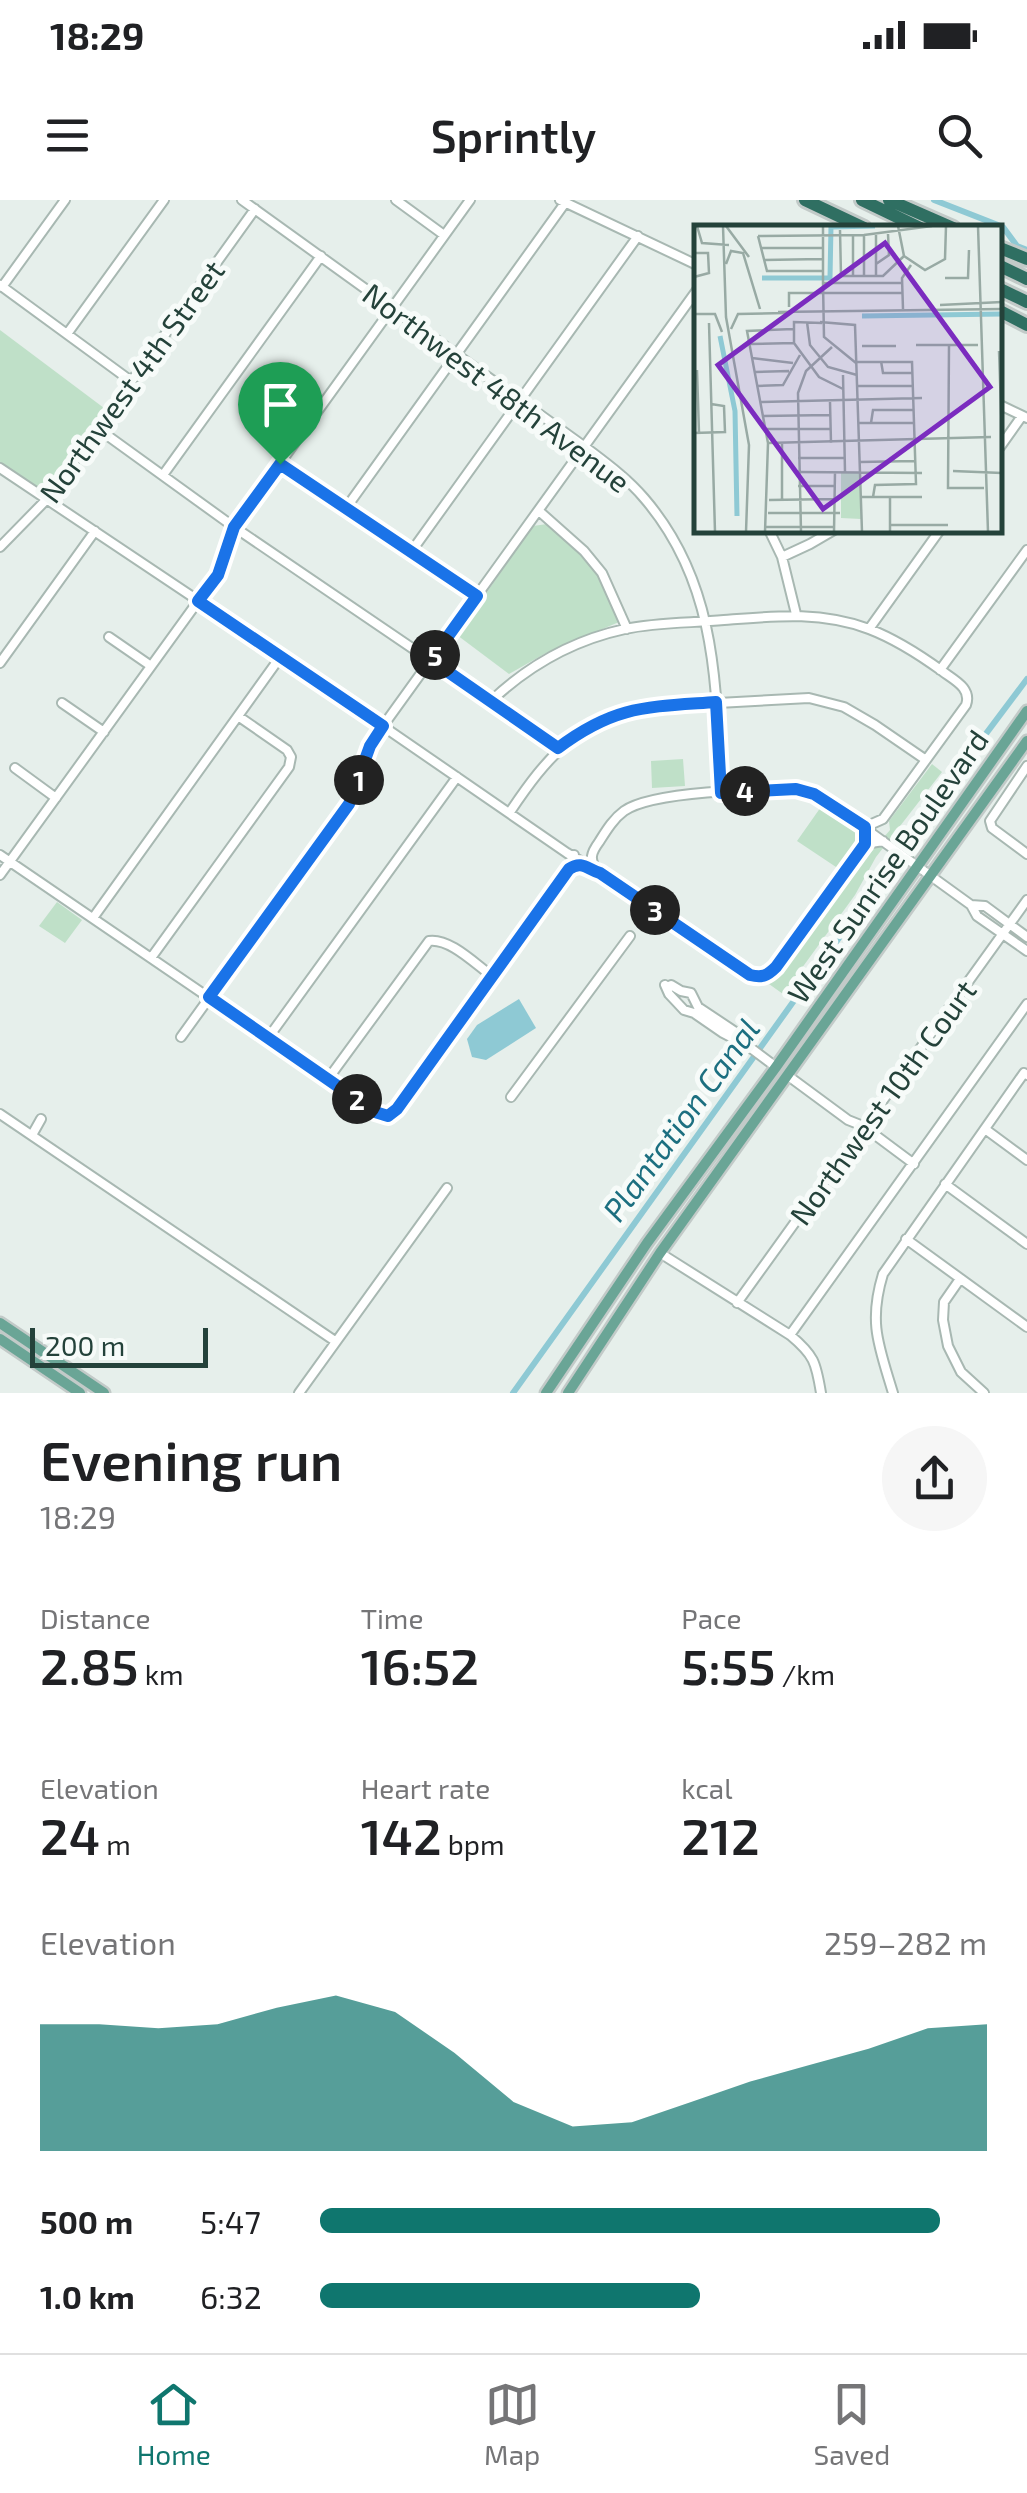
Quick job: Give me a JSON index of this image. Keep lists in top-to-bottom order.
{
  "streets": {
    "main road": ["West Sunrise Boulevard"],
    "street": ["Northwest 4th Street", "Northwest 48th Avenue", "Northwest 10th Court"]
  },
  "crossings": [
    ["Northwest 4th Street", "Northwest 48th Avenue"]
  ],
  "water": ["Plantation Canal"],
  "scale_bar": "200 m",
  "page": {
    "status": "18:29",
    "header": "Sprintly",
    "pins": [
      "5",
      "1",
      "4",
      "3",
      "2"
    ],
    "scale": "200 m",
    "heading": ["Evening run", "18:29"],
    "stats": [
      ["Distance", "2.85 km"],
      ["Time", "16:52"],
      ["Pace", "5:55 /km"],
      ["Elevation", "24 m"],
      ["Heart rate", "142 bpm"],
      ["kcal", "212"]
    ],
    "chart": ["Elevation", "259–282 m"],
    "list": [
      {
        "name": "500 m",
        "note": "5:47"
      },
      {
        "name": "1.0 km",
        "note": "6:32"
      }
    ],
    "tabs": ["Home", "Map", "Saved"]
  }
}
